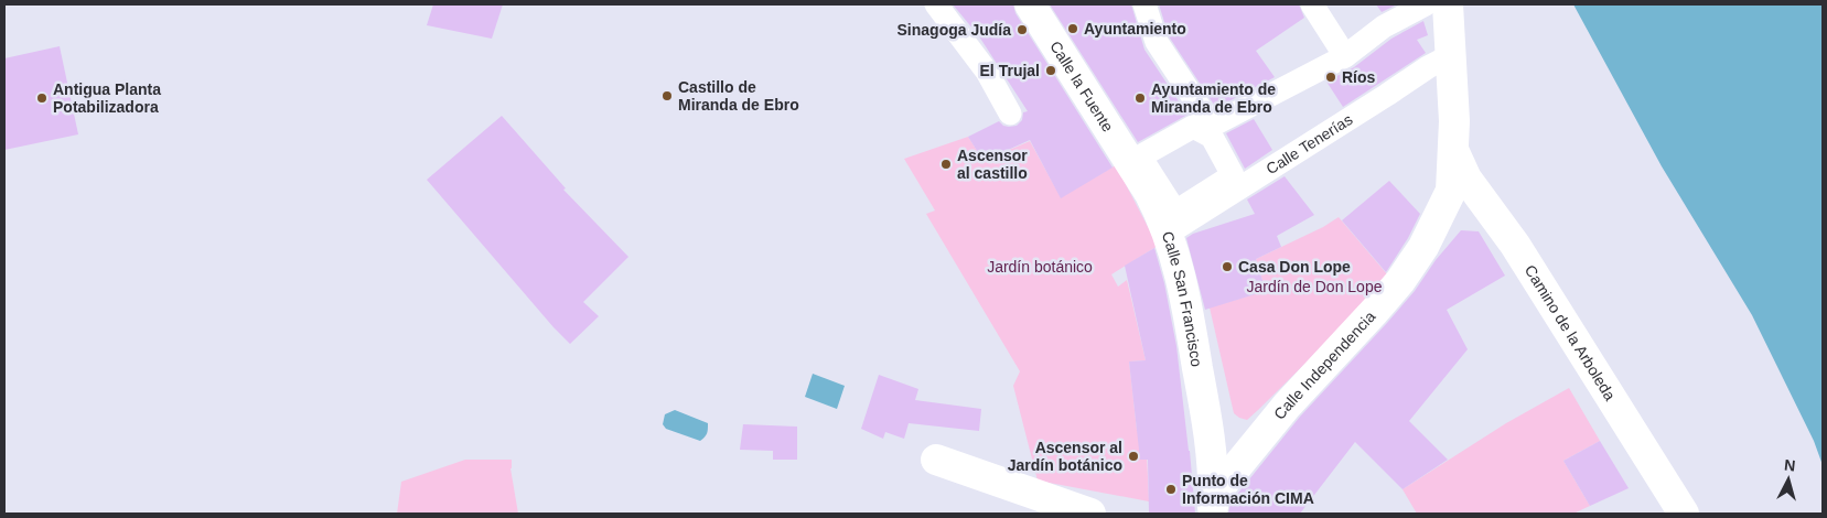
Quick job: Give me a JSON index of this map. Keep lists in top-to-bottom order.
{
  "streets": {
    "street": [
      "Calle la Fuente",
      "Calle Tenerías",
      "Calle San Francisco",
      "Camino de la Arboleda",
      "Calle Independencia"
    ]
  },
  "crossings": [
    ["Calle la Fuente", "Calle San Francisco"],
    ["Calle Tenerías", "Calle San Francisco"],
    ["Calle Tenerías", "Calle Independencia"],
    ["Calle San Francisco", "Calle Independencia"],
    ["Camino de la Arboleda", "Calle Independencia"]
  ],
  "parks": ["Jardín botánico", "Jardín de Don Lope"],
  "places": [
    "Ayuntamiento",
    "Sinagoga Judía",
    "El Trujal",
    "Ríos",
    "Castillo de Miranda de Ebro",
    "Antigua Planta Potabilizadora",
    "Ayuntamiento de Miranda de Ebro",
    "Ascensor al castillo",
    "Casa Don Lope",
    "Ascensor al Jardín botánico",
    "Punto de Información CIMA"
  ],
  "north": "top"
}
